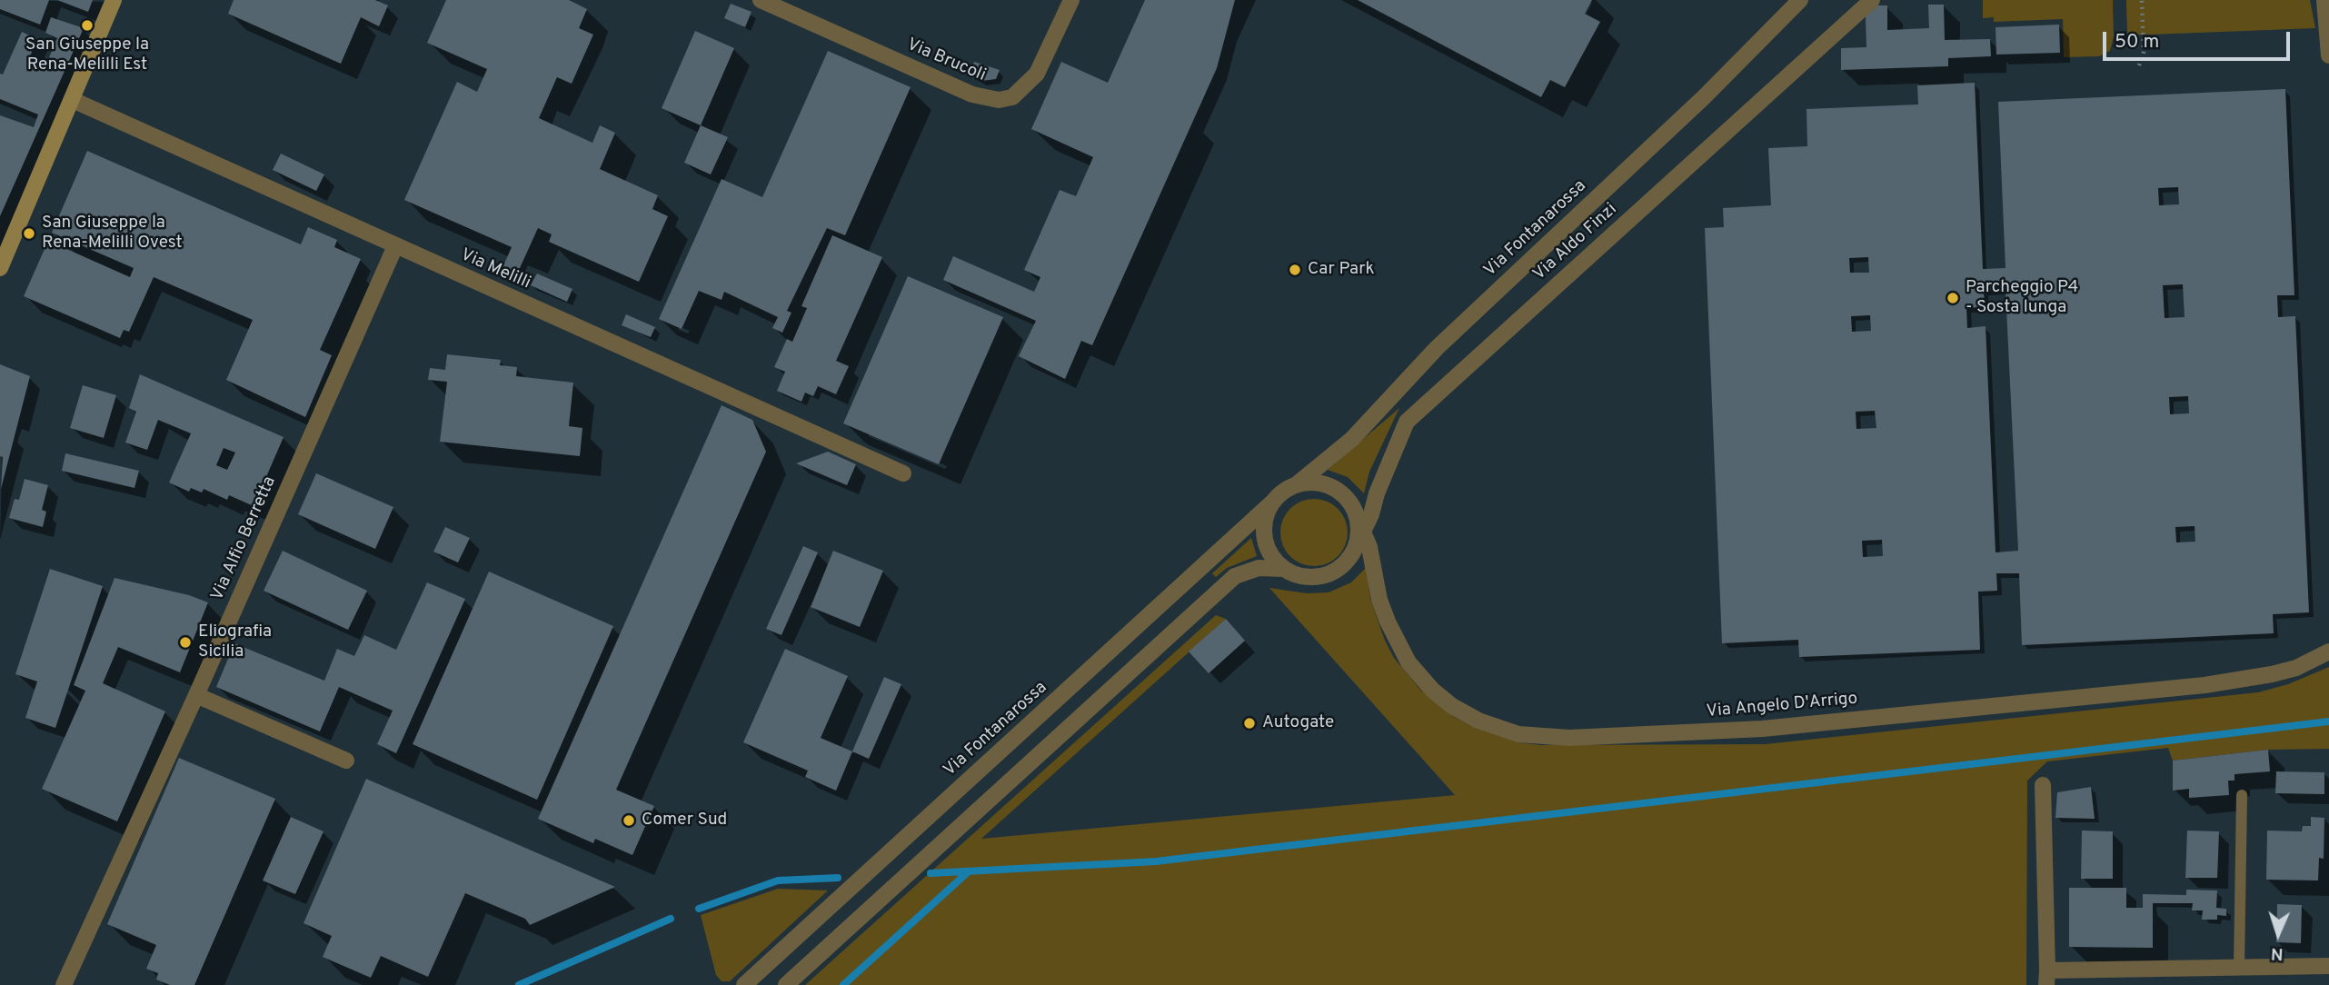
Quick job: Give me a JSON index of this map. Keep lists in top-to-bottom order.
{
  "streets": {
    "street": [
      "Via Brucoli",
      "Via Fontanarossa",
      "Via Aldo Finzi",
      "Via Melilli",
      "Via Alfio Berretta",
      "Via Angelo D'Arrigo"
    ]
  },
  "crossings": [
    ["Via Fontanarossa", "Via Aldo Finzi"],
    ["Via Fontanarossa", "Via Angelo D'Arrigo"],
    ["Via Aldo Finzi", "Via Angelo D'Arrigo"],
    ["Via Melilli", "Via Alfio Berretta"]
  ],
  "places": [
    "San Giuseppe la Rena-Melilli Est",
    "San Giuseppe la Rena-Melilli Ovest",
    "Car Park",
    "Parcheggio P4 - Sosta lunga",
    "Eliografia Sicilia",
    "Autogate",
    "Comer Sud"
  ],
  "scale_bar": "50 m",
  "north": "bottom"
}
